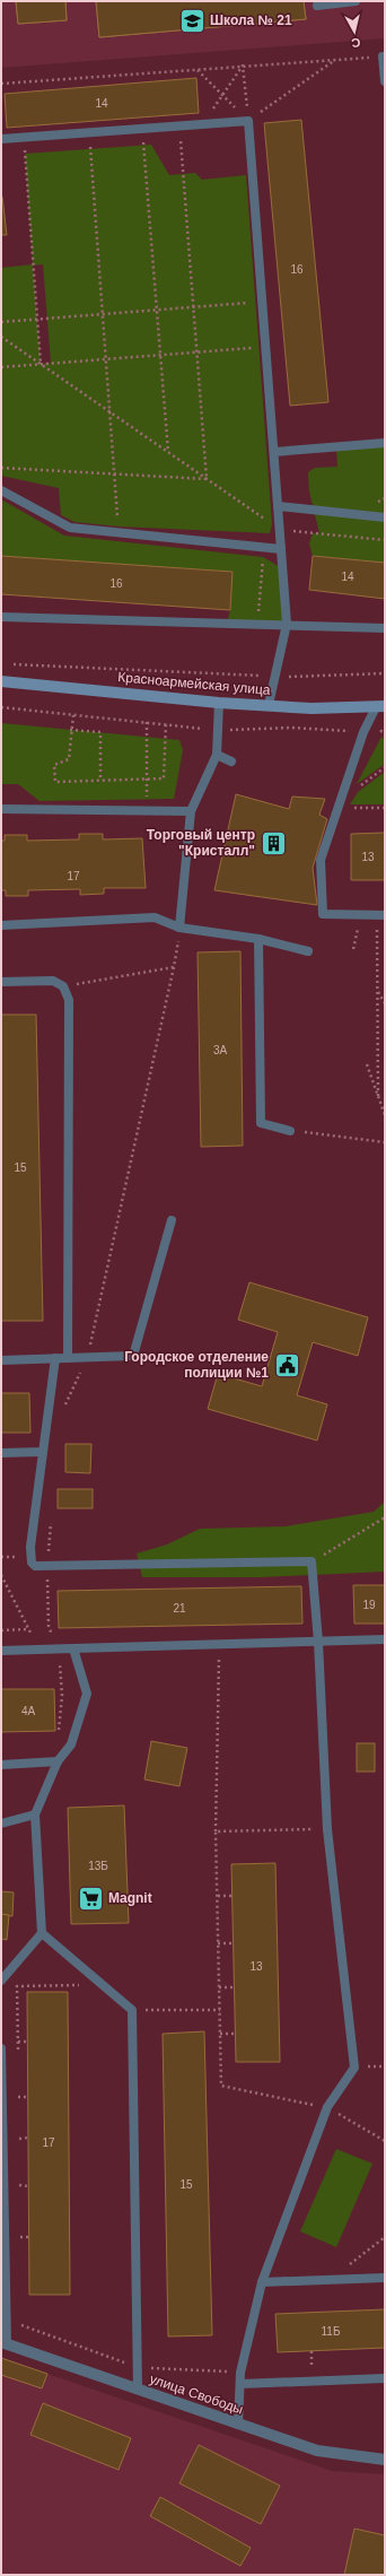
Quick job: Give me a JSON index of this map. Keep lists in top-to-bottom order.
{
  "streets": {
    "main road": ["Красноармейская улица"],
    "street": ["улица Свободы"]
  },
  "places": {
    "school or university": ["Школа № 21"],
    "building": ["Торговый центр \"Кристалл\""],
    "public building": ["Городское отделение полиции №1"],
    "supermarket": ["Magnit"]
  },
  "house_numbers": [
    "14",
    "16",
    "14",
    "16",
    "13",
    "17",
    "3А",
    "15",
    "19",
    "21",
    "4А",
    "13Б",
    "13",
    "17",
    "15",
    "11Б"
  ],
  "north": "bottom"
}
